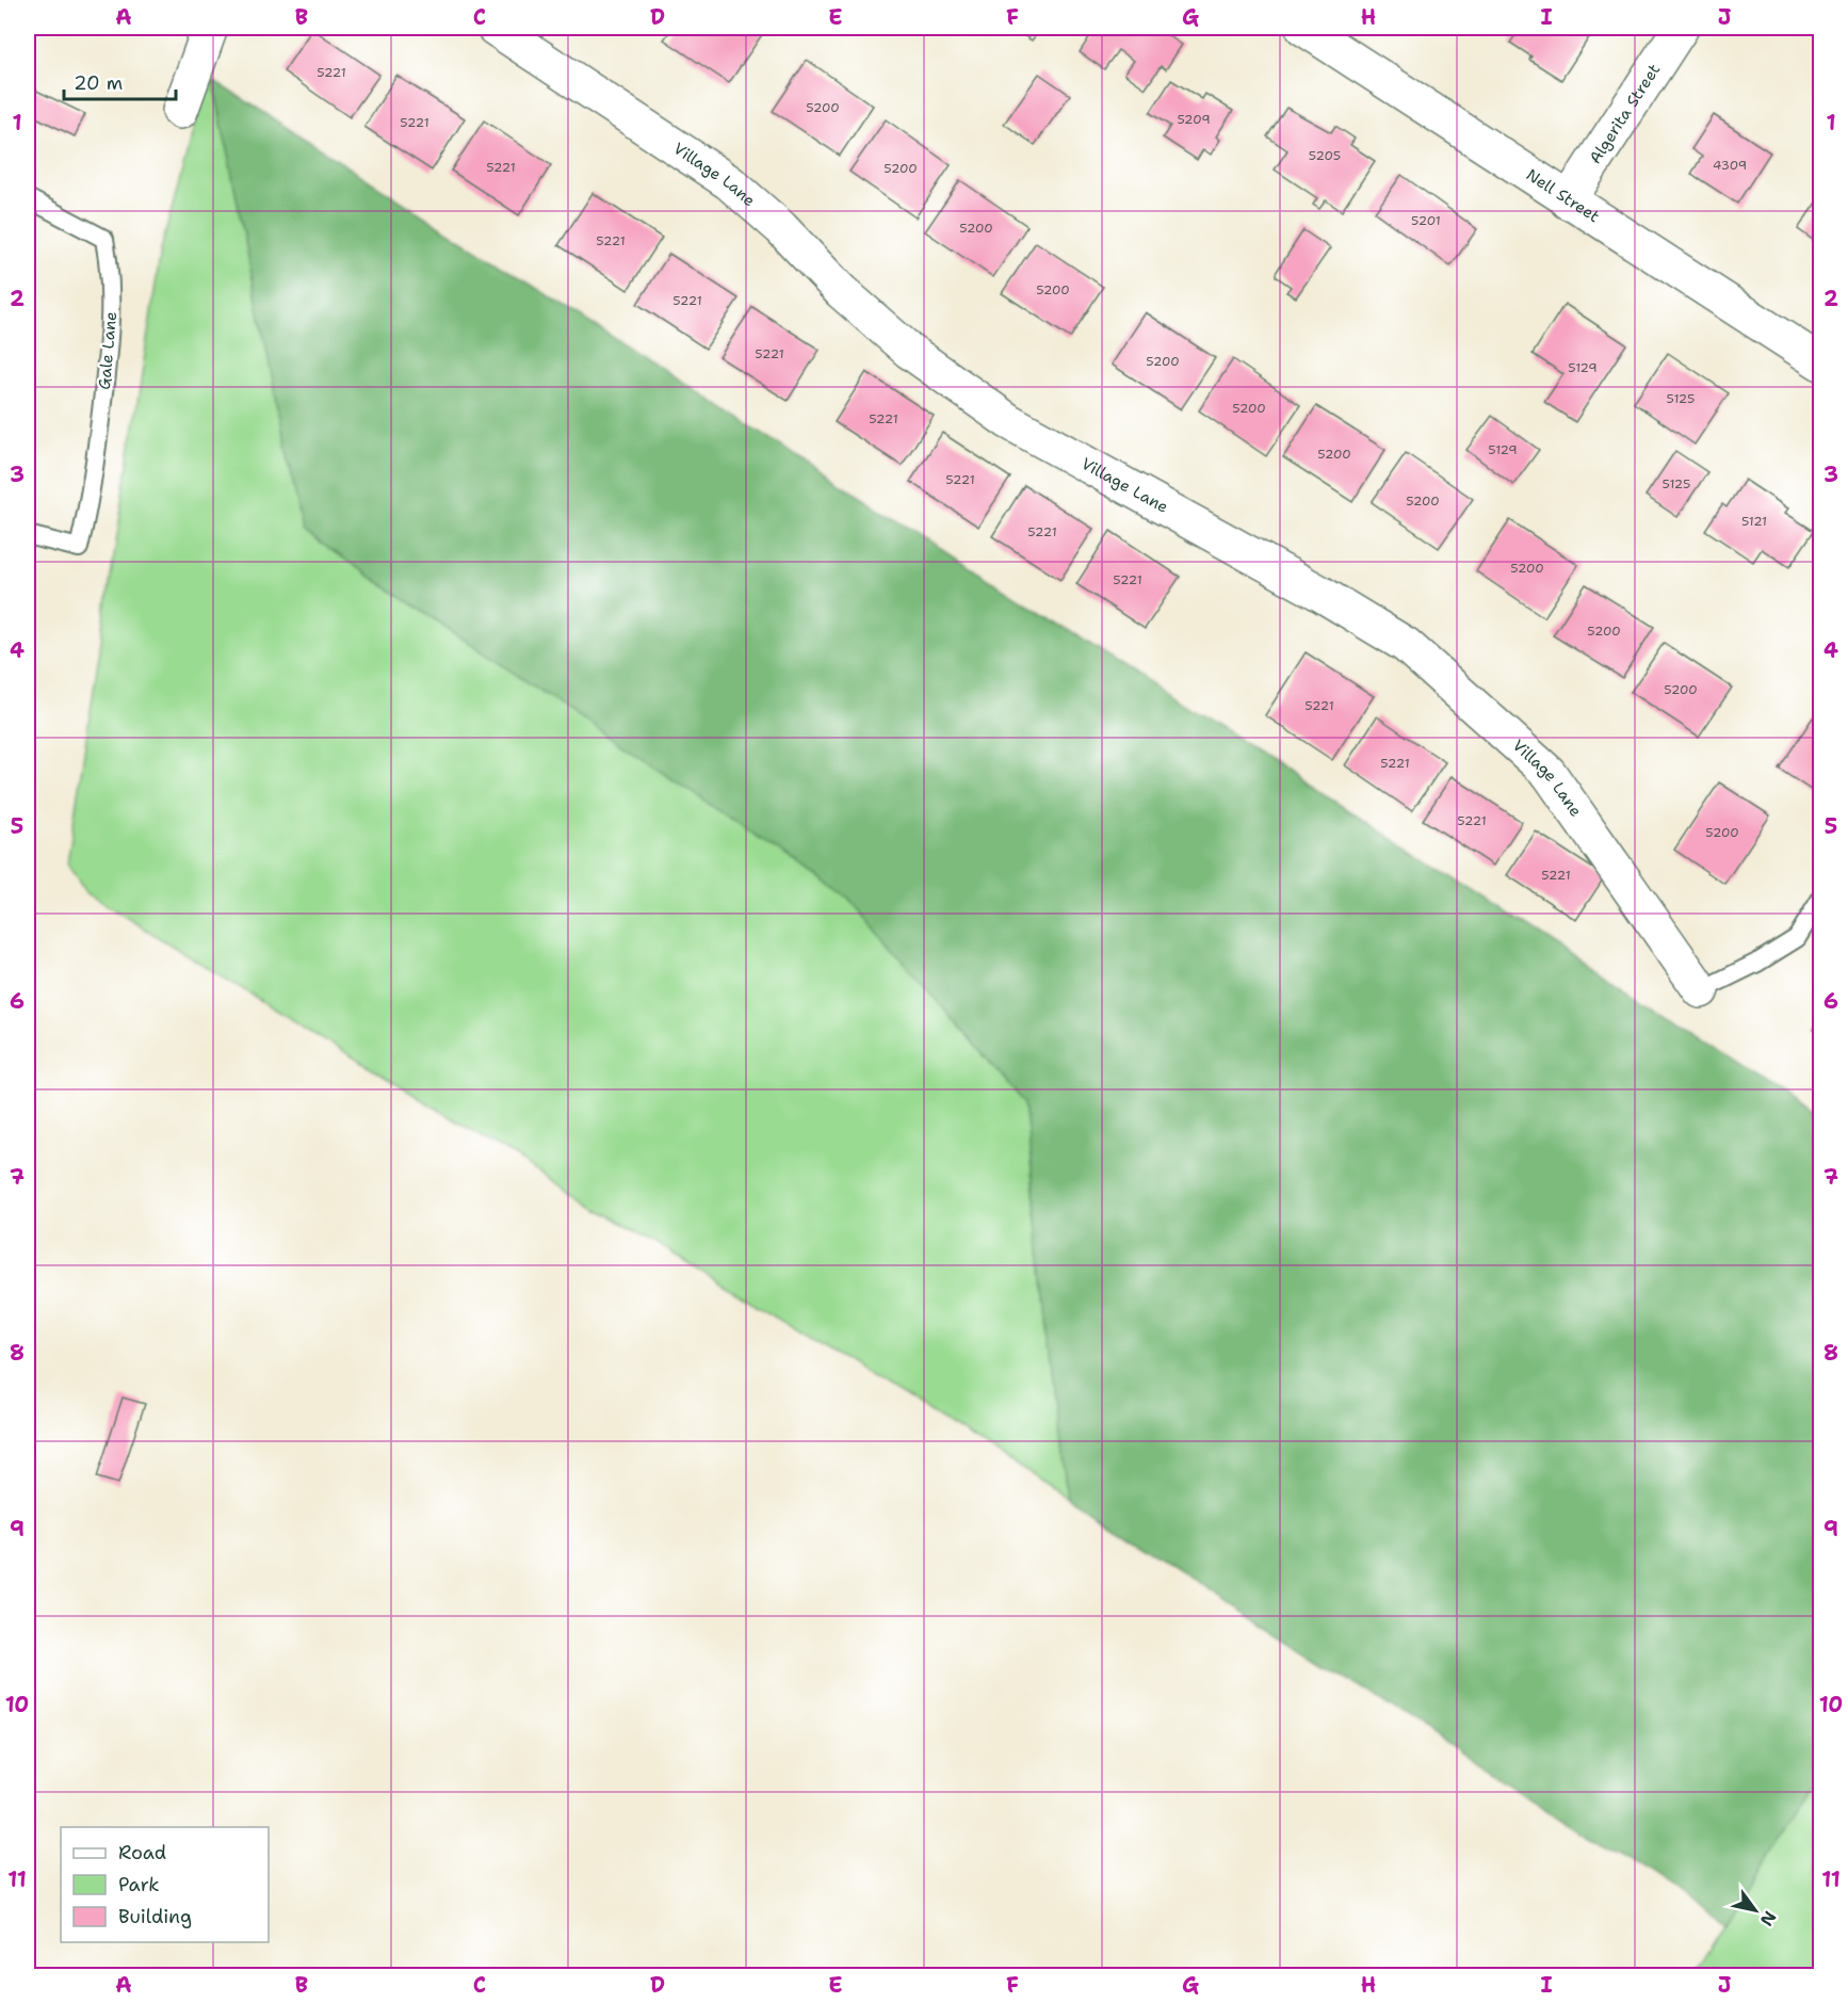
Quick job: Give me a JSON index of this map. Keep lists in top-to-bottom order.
{
  "streets": {
    "street": ["Algerita Street", "Village Lane", "Nell Street"],
    "lane": ["Gale Lane"]
  },
  "crossings": [
    ["Algerita Street", "Nell Street"]
  ],
  "house_numbers": [
    "5221",
    "5200",
    "5209",
    "5221",
    "5205",
    "4309",
    "5221",
    "5200",
    "5201",
    "5200",
    "5221",
    "5200",
    "5221",
    "5221",
    "5200",
    "5129",
    "5125",
    "5200",
    "5221",
    "5129",
    "5200",
    "5221",
    "5125",
    "5200",
    "5121",
    "5221",
    "5200",
    "5221",
    "5200",
    "5200",
    "5221",
    "5221",
    "5221",
    "5200",
    "5221"
  ],
  "legend": ["Road", "Park", "Building"],
  "scale_bar": "20 m",
  "north": "bottom right",
  "grid": {
    "columns": [
      "A",
      "B",
      "C",
      "D",
      "E",
      "F",
      "G",
      "H",
      "I",
      "J"
    ],
    "rows": [
      "1",
      "2",
      "3",
      "4",
      "5",
      "6",
      "7",
      "8",
      "9",
      "10",
      "11"
    ]
  }
}
